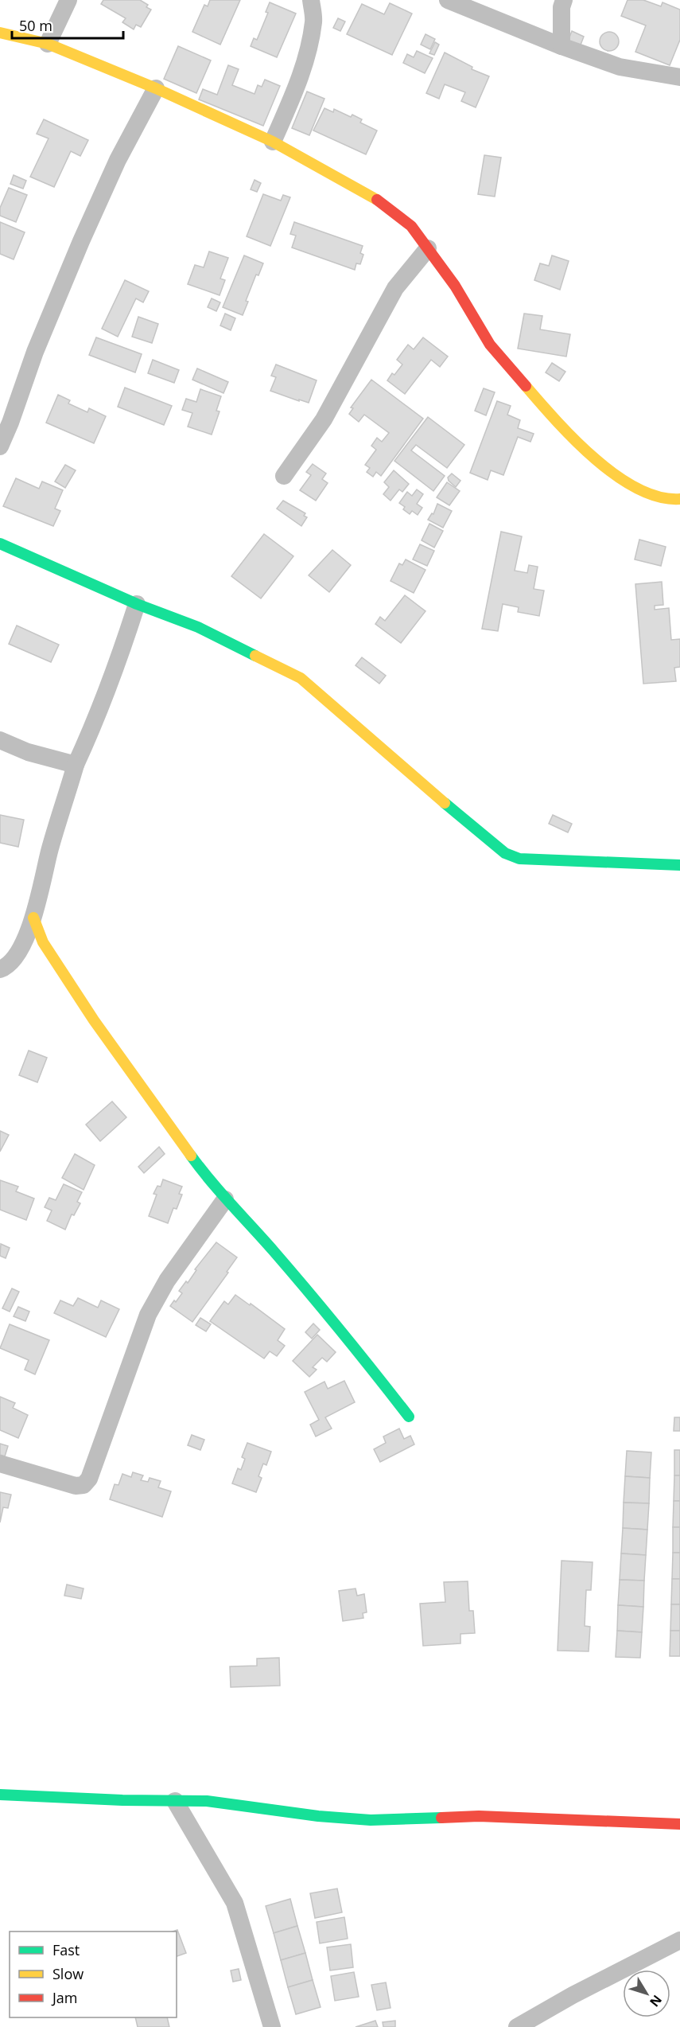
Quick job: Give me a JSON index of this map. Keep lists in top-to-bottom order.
{
  "legend": ["Fast", "Slow", "Jam"],
  "scale_bar": "50 m",
  "north": "bottom right"
}
